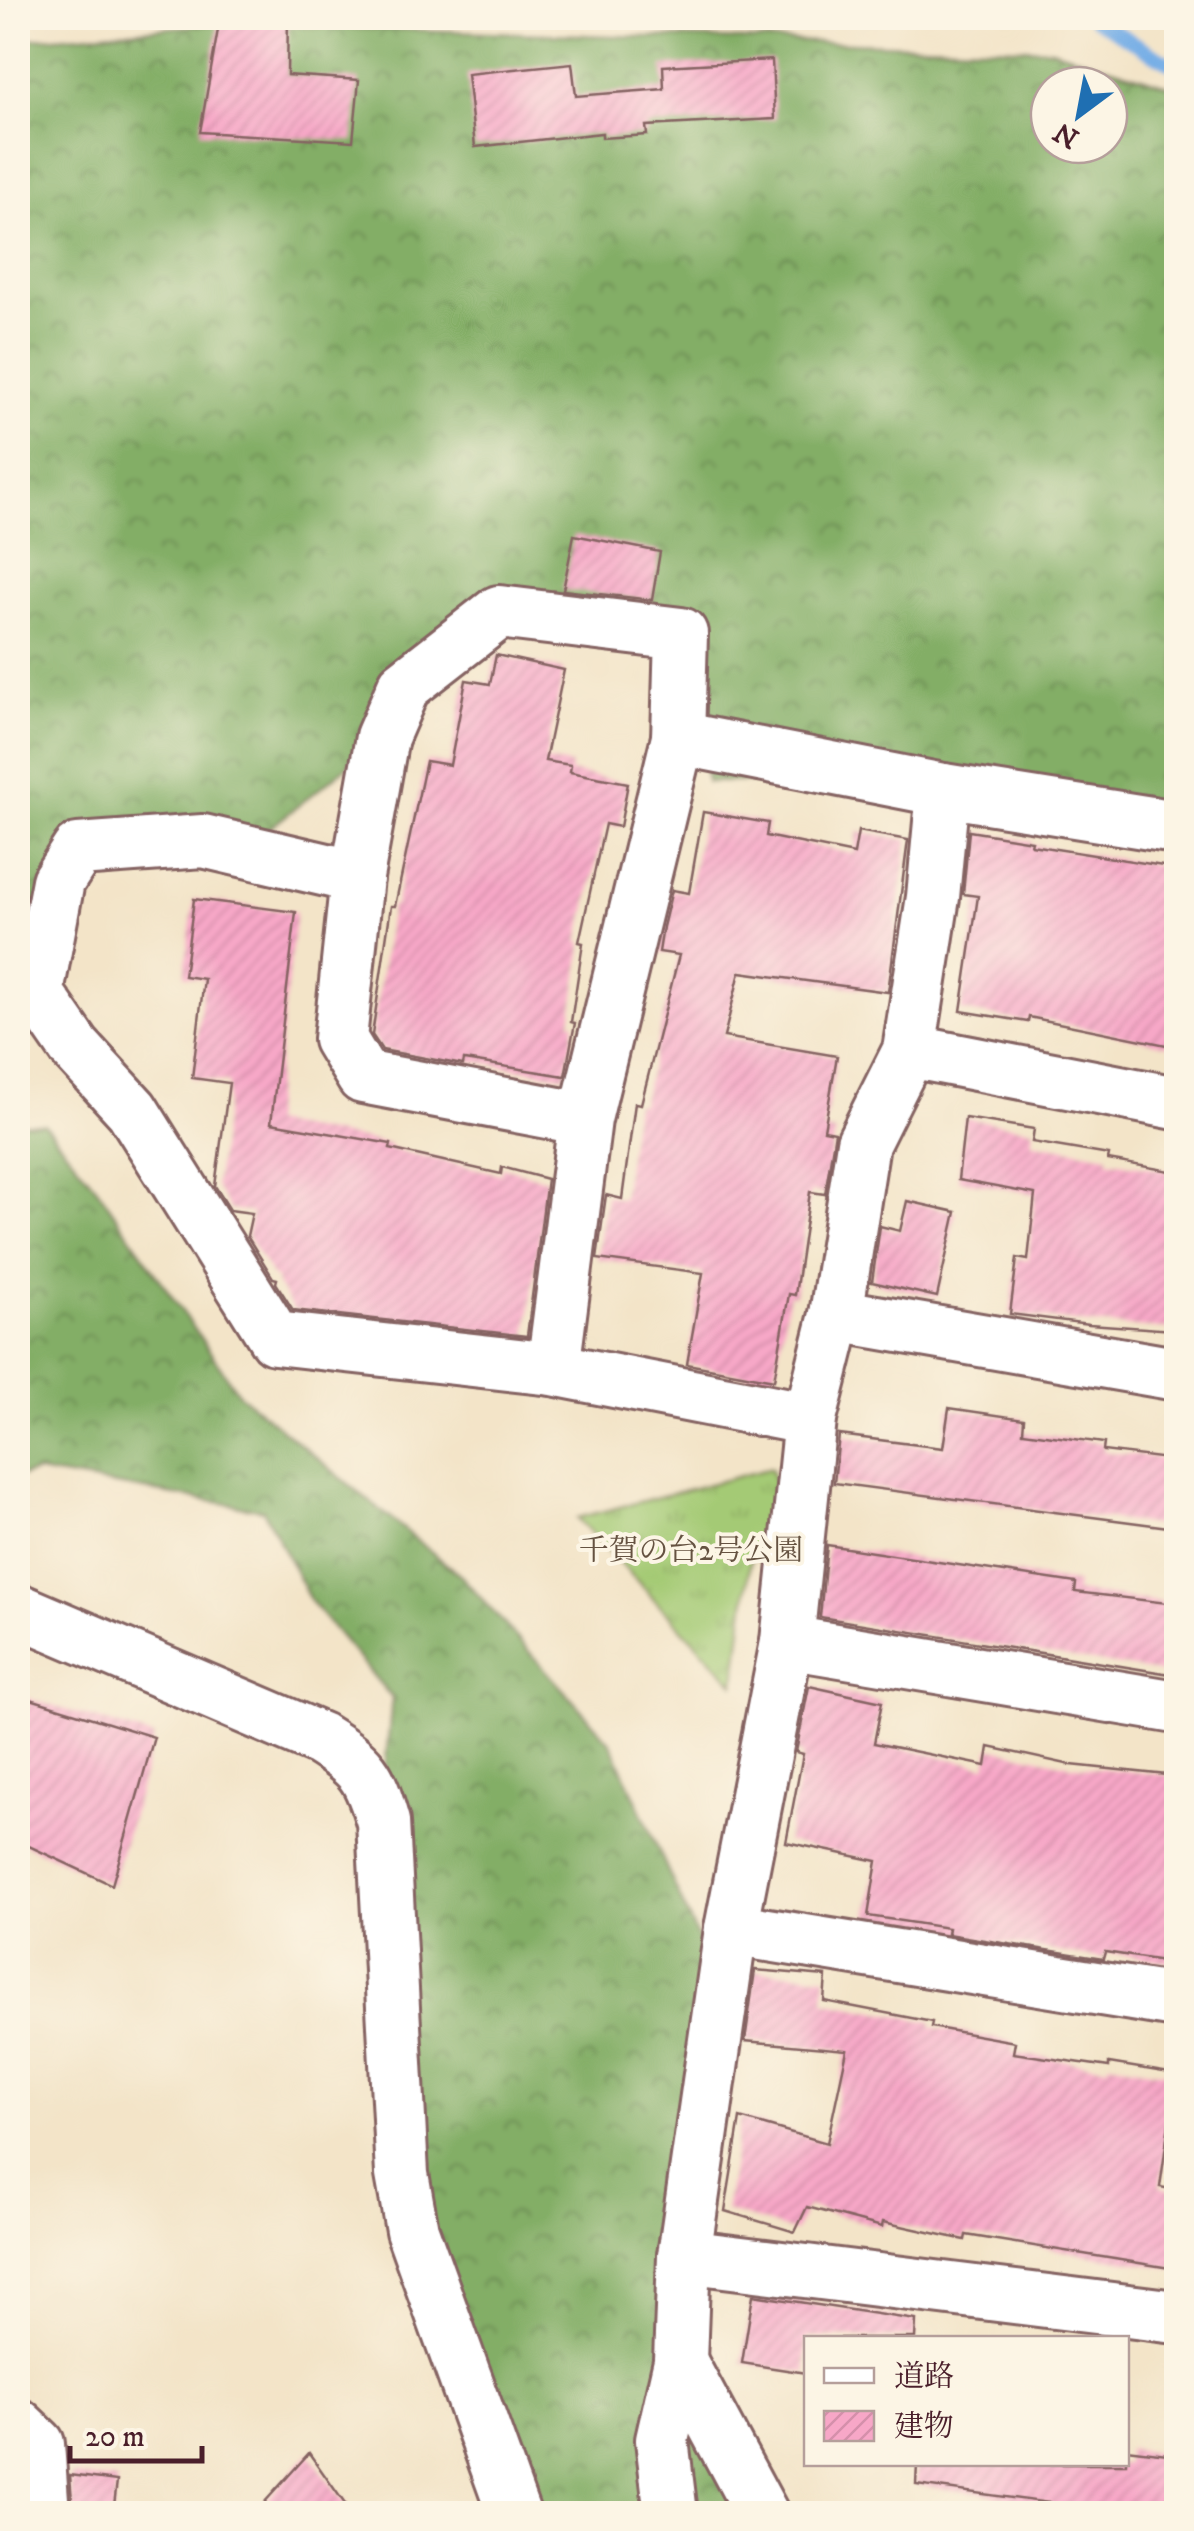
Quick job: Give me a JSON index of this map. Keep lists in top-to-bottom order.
{
  "parks": ["千賀の台2号公園"],
  "legend": ["道路", "建物"],
  "scale_bar": "20 m",
  "north": "bottom left"
}
